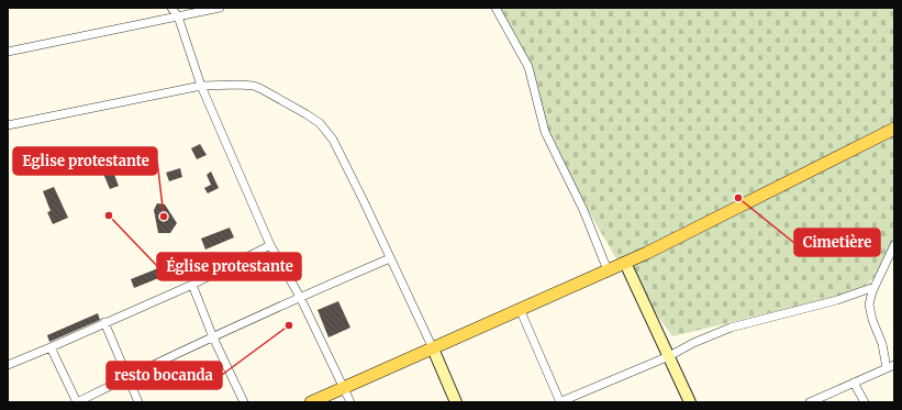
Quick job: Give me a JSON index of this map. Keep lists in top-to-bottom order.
{
  "places": [
    "Cimetière",
    "Église protestante",
    "Eglise protestante",
    "resto bocanda"
  ]
}
